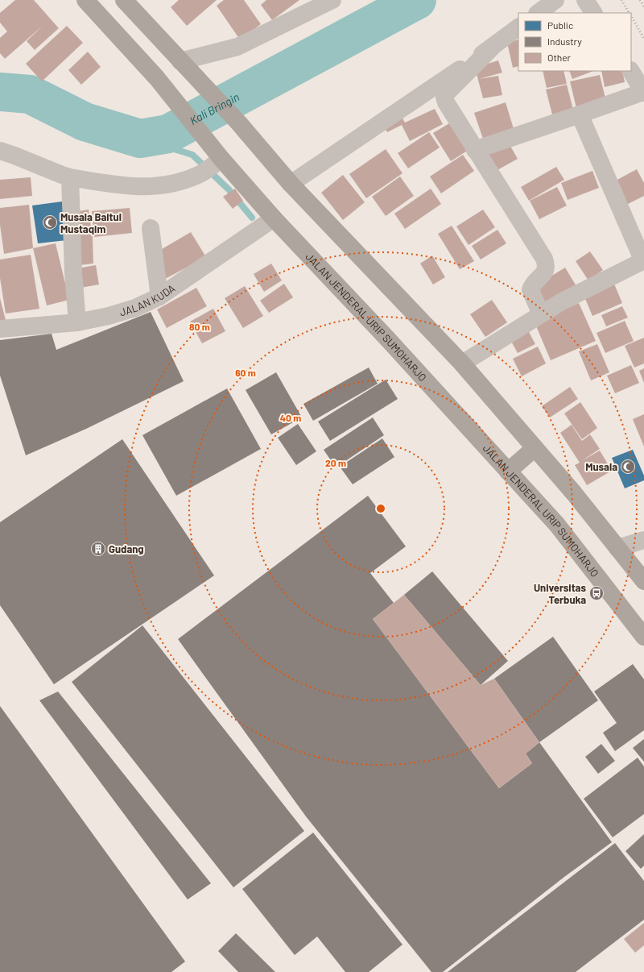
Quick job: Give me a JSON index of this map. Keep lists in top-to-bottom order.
{
  "streets": {
    "highway": ["JALAN JENDERAL URIP SUMOHARJO"],
    "street": ["JALAN KUDA"]
  },
  "crossings": [
    ["JALAN KUDA", "JALAN JENDERAL URIP SUMOHARJO"]
  ],
  "water": ["Kali Bringin"],
  "places": {
    "mosque": ["Musala Baitul Mustaqim", "Musala"],
    "building": ["Gudang"],
    "bus stop": ["Universitas Terbuka"]
  },
  "legend": ["Public", "Industry", "Other"],
  "rings": [
    "80 m",
    "60 m",
    "40 m",
    "20 m"
  ]
}
